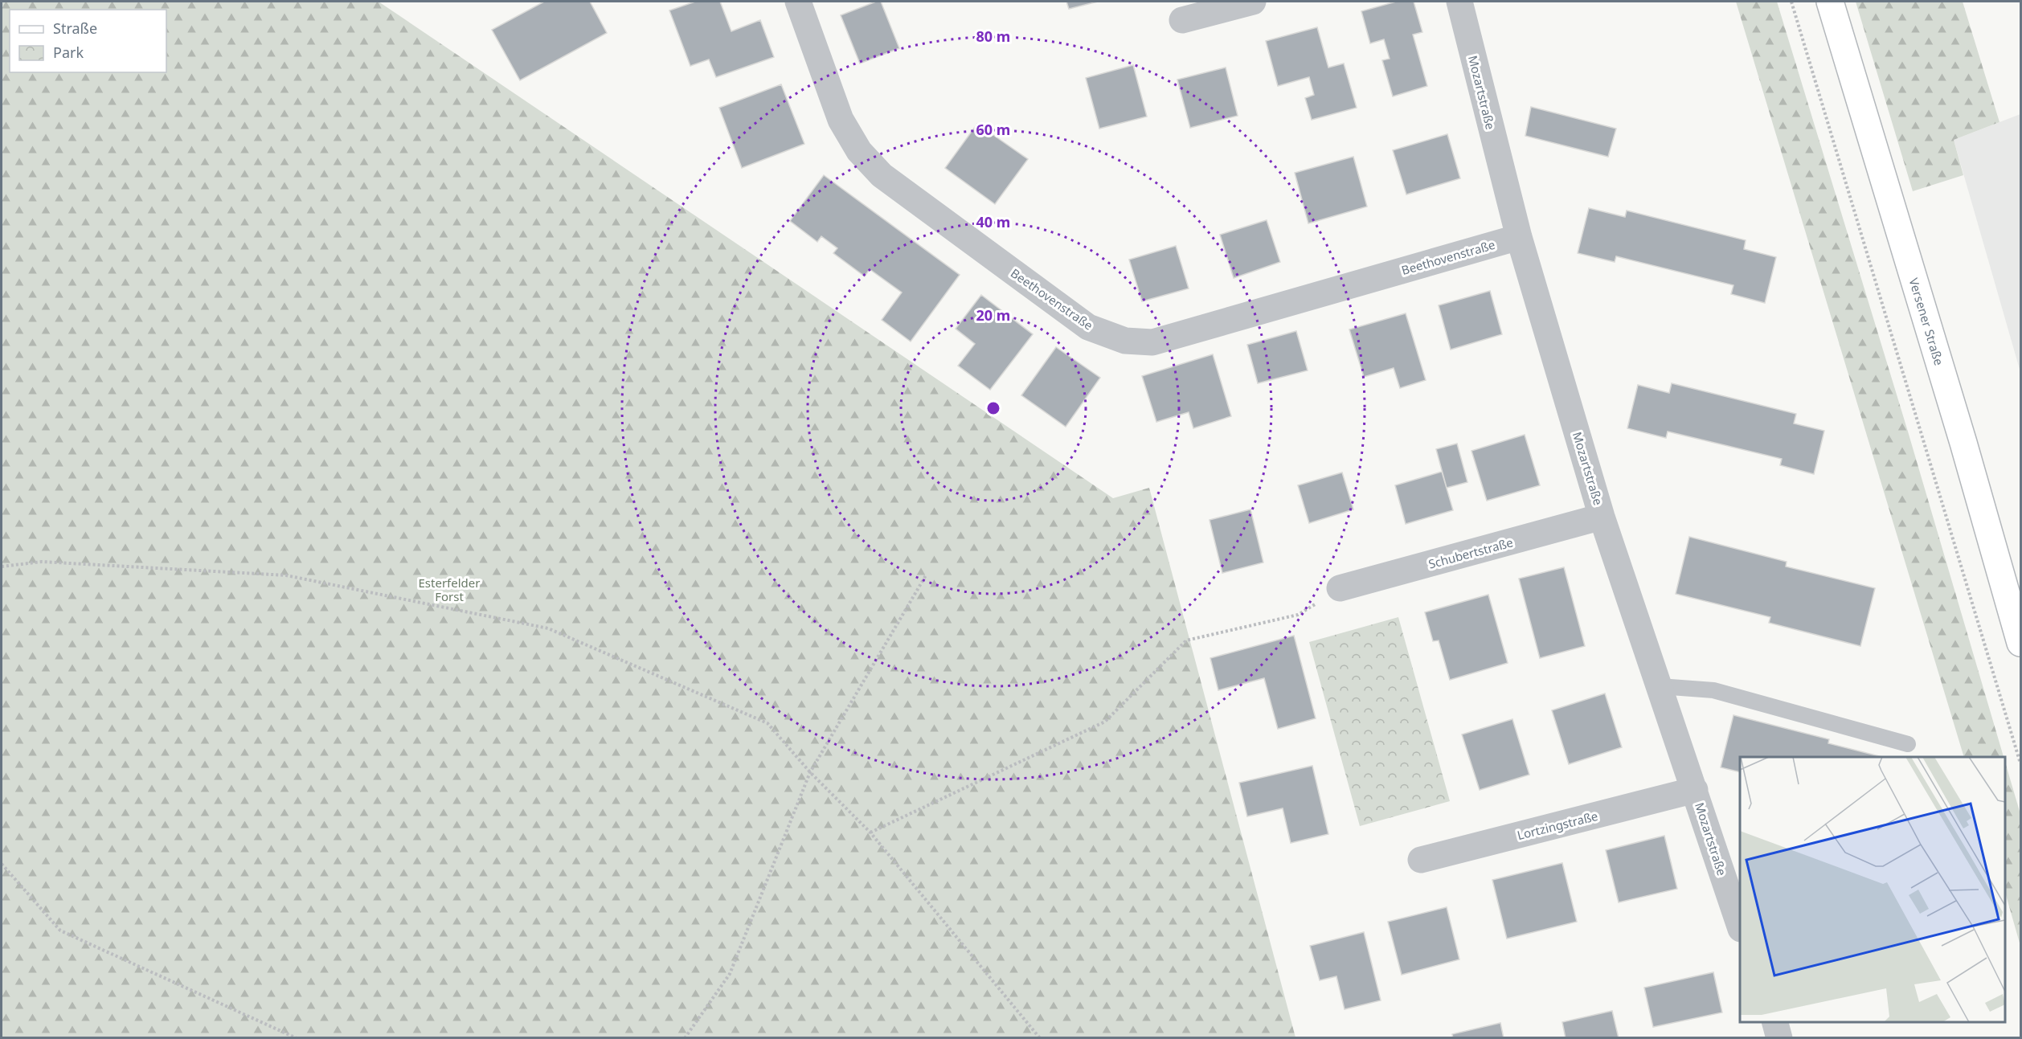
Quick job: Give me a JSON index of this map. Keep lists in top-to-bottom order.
{
  "streets": {
    "street": [
      "Mozartstraße",
      "Beethovenstraße",
      "Versener Straße",
      "Schubertstraße",
      "Lortzingstraße"
    ]
  },
  "crossings": [
    ["Mozartstraße", "Beethovenstraße"],
    ["Mozartstraße", "Schubertstraße"],
    ["Mozartstraße", "Lortzingstraße"]
  ],
  "parks": ["Esterfelder Forst"],
  "legend": ["Straße", "Park"],
  "rings": [
    "80 m",
    "60 m",
    "40 m",
    "20 m"
  ]
}
